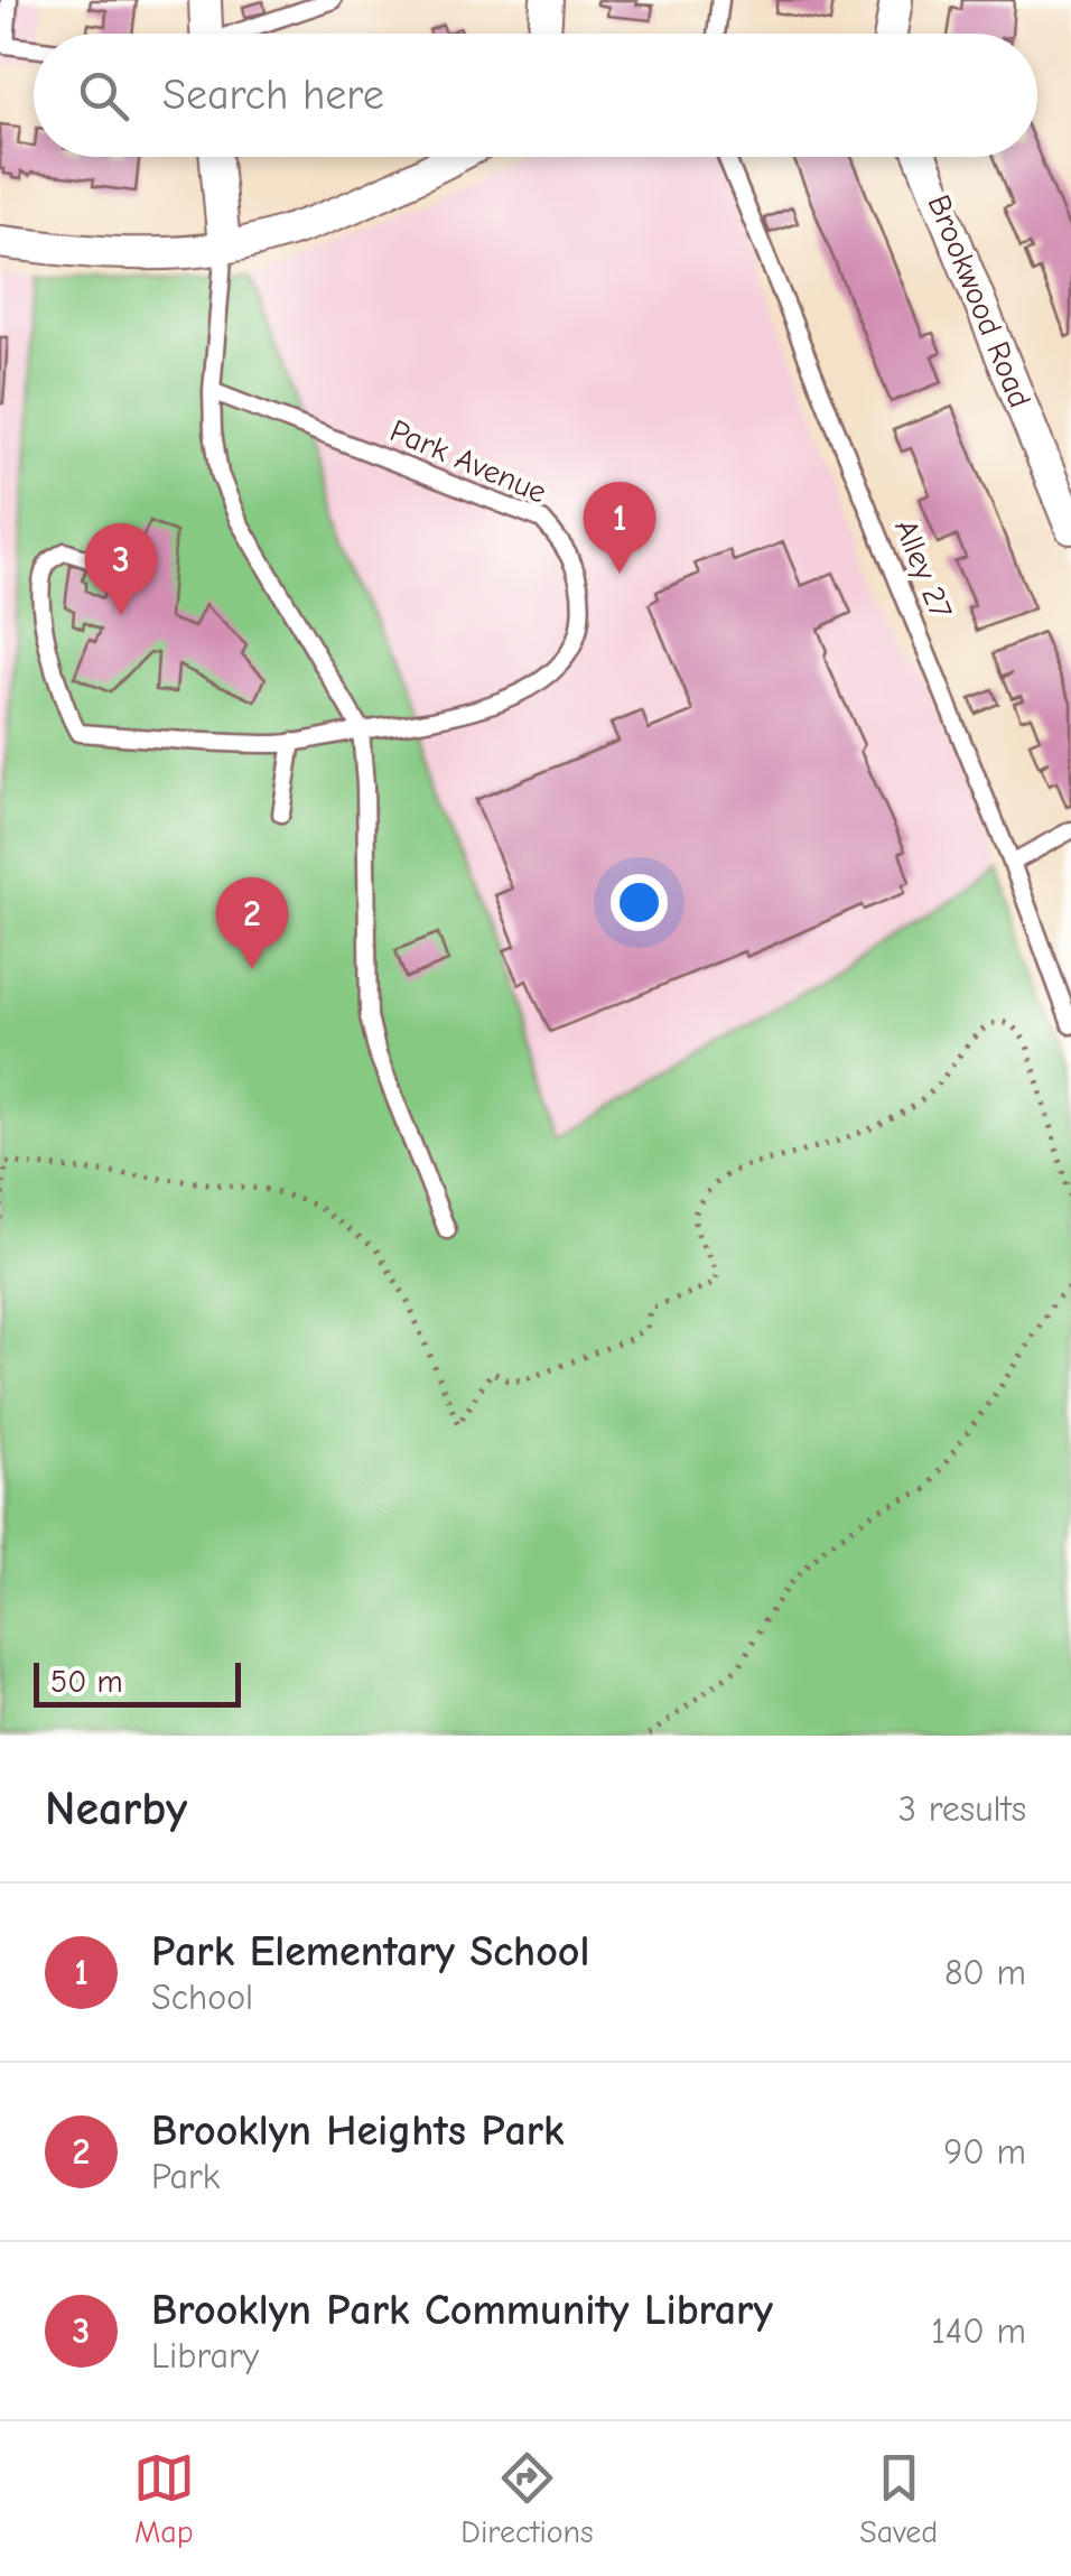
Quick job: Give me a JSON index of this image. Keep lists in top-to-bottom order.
{
  "streets": {
    "street": ["Brookwood Road"],
    "lane": ["Park Avenue", "Alley 27"]
  },
  "scale_bar": "50 m",
  "page": {
    "search": "Search here",
    "pins": ["1", "3", "2"],
    "scale": "50 m",
    "heading": ["Nearby", "3 results"],
    "list": [
      {
        "mark": "1",
        "name": "Park Elementary School",
        "note": "School",
        "value": "80 m"
      },
      {
        "mark": "2",
        "name": "Brooklyn Heights Park",
        "note": "Park",
        "value": "90 m"
      },
      {
        "mark": "3",
        "name": "Brooklyn Park Community Library",
        "note": "Library",
        "value": "140 m"
      }
    ],
    "nav": ["Map", "Directions", "Saved"]
  }
}
